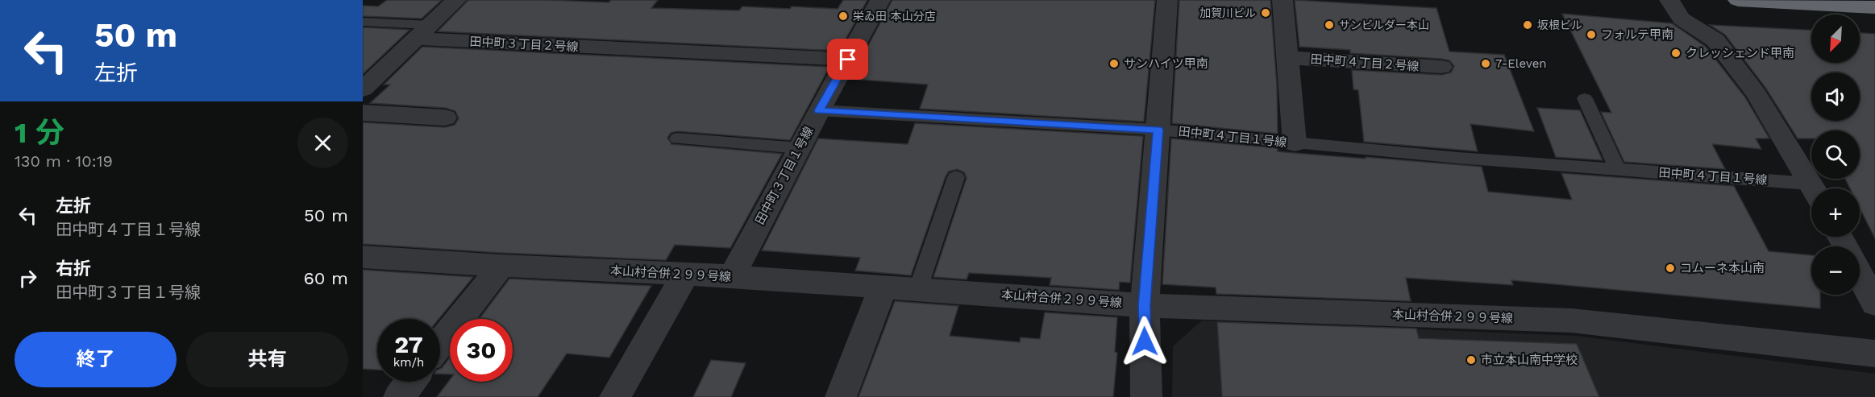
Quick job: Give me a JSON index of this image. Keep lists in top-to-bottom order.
{
  "streets": {
    "street": [
      "田中町３丁目２号線",
      "田中町４丁目２号線",
      "田中町３丁目１号線",
      "本山村合併２９９号線"
    ],
    "lane": ["田中町４丁目１号線"]
  },
  "crossings": [
    ["田中町３丁目２号線", "田中町３丁目１号線"],
    ["田中町４丁目１号線", "田中町３丁目１号線"],
    ["田中町３丁目１号線", "本山村合併２９９号線"]
  ],
  "places": [
    "加賀川ビル",
    "栄ゐ田 本山分店",
    "サンビルダー本山",
    "坂根ビル",
    "フォルテ甲南",
    "クレッシェンド甲南",
    "サンハイツ甲南",
    "7-Eleven",
    "コムーネ本山南",
    "市立本山南中学校"
  ],
  "north": "bottom left",
  "page": {
    "turn": ["50 m", "左折"],
    "map_buttons": ["+", "−"],
    "heading": ["1 分", "130 m · 10:19"],
    "list": [
      {
        "name": "左折",
        "note": "田中町４丁目１号線",
        "value": "50 m"
      },
      {
        "name": "右折",
        "note": "田中町３丁目１号線",
        "value": "60 m"
      }
    ],
    "speed": "27 km/h",
    "limit": "30",
    "buttons": ["終了", "共有"]
  }
}
